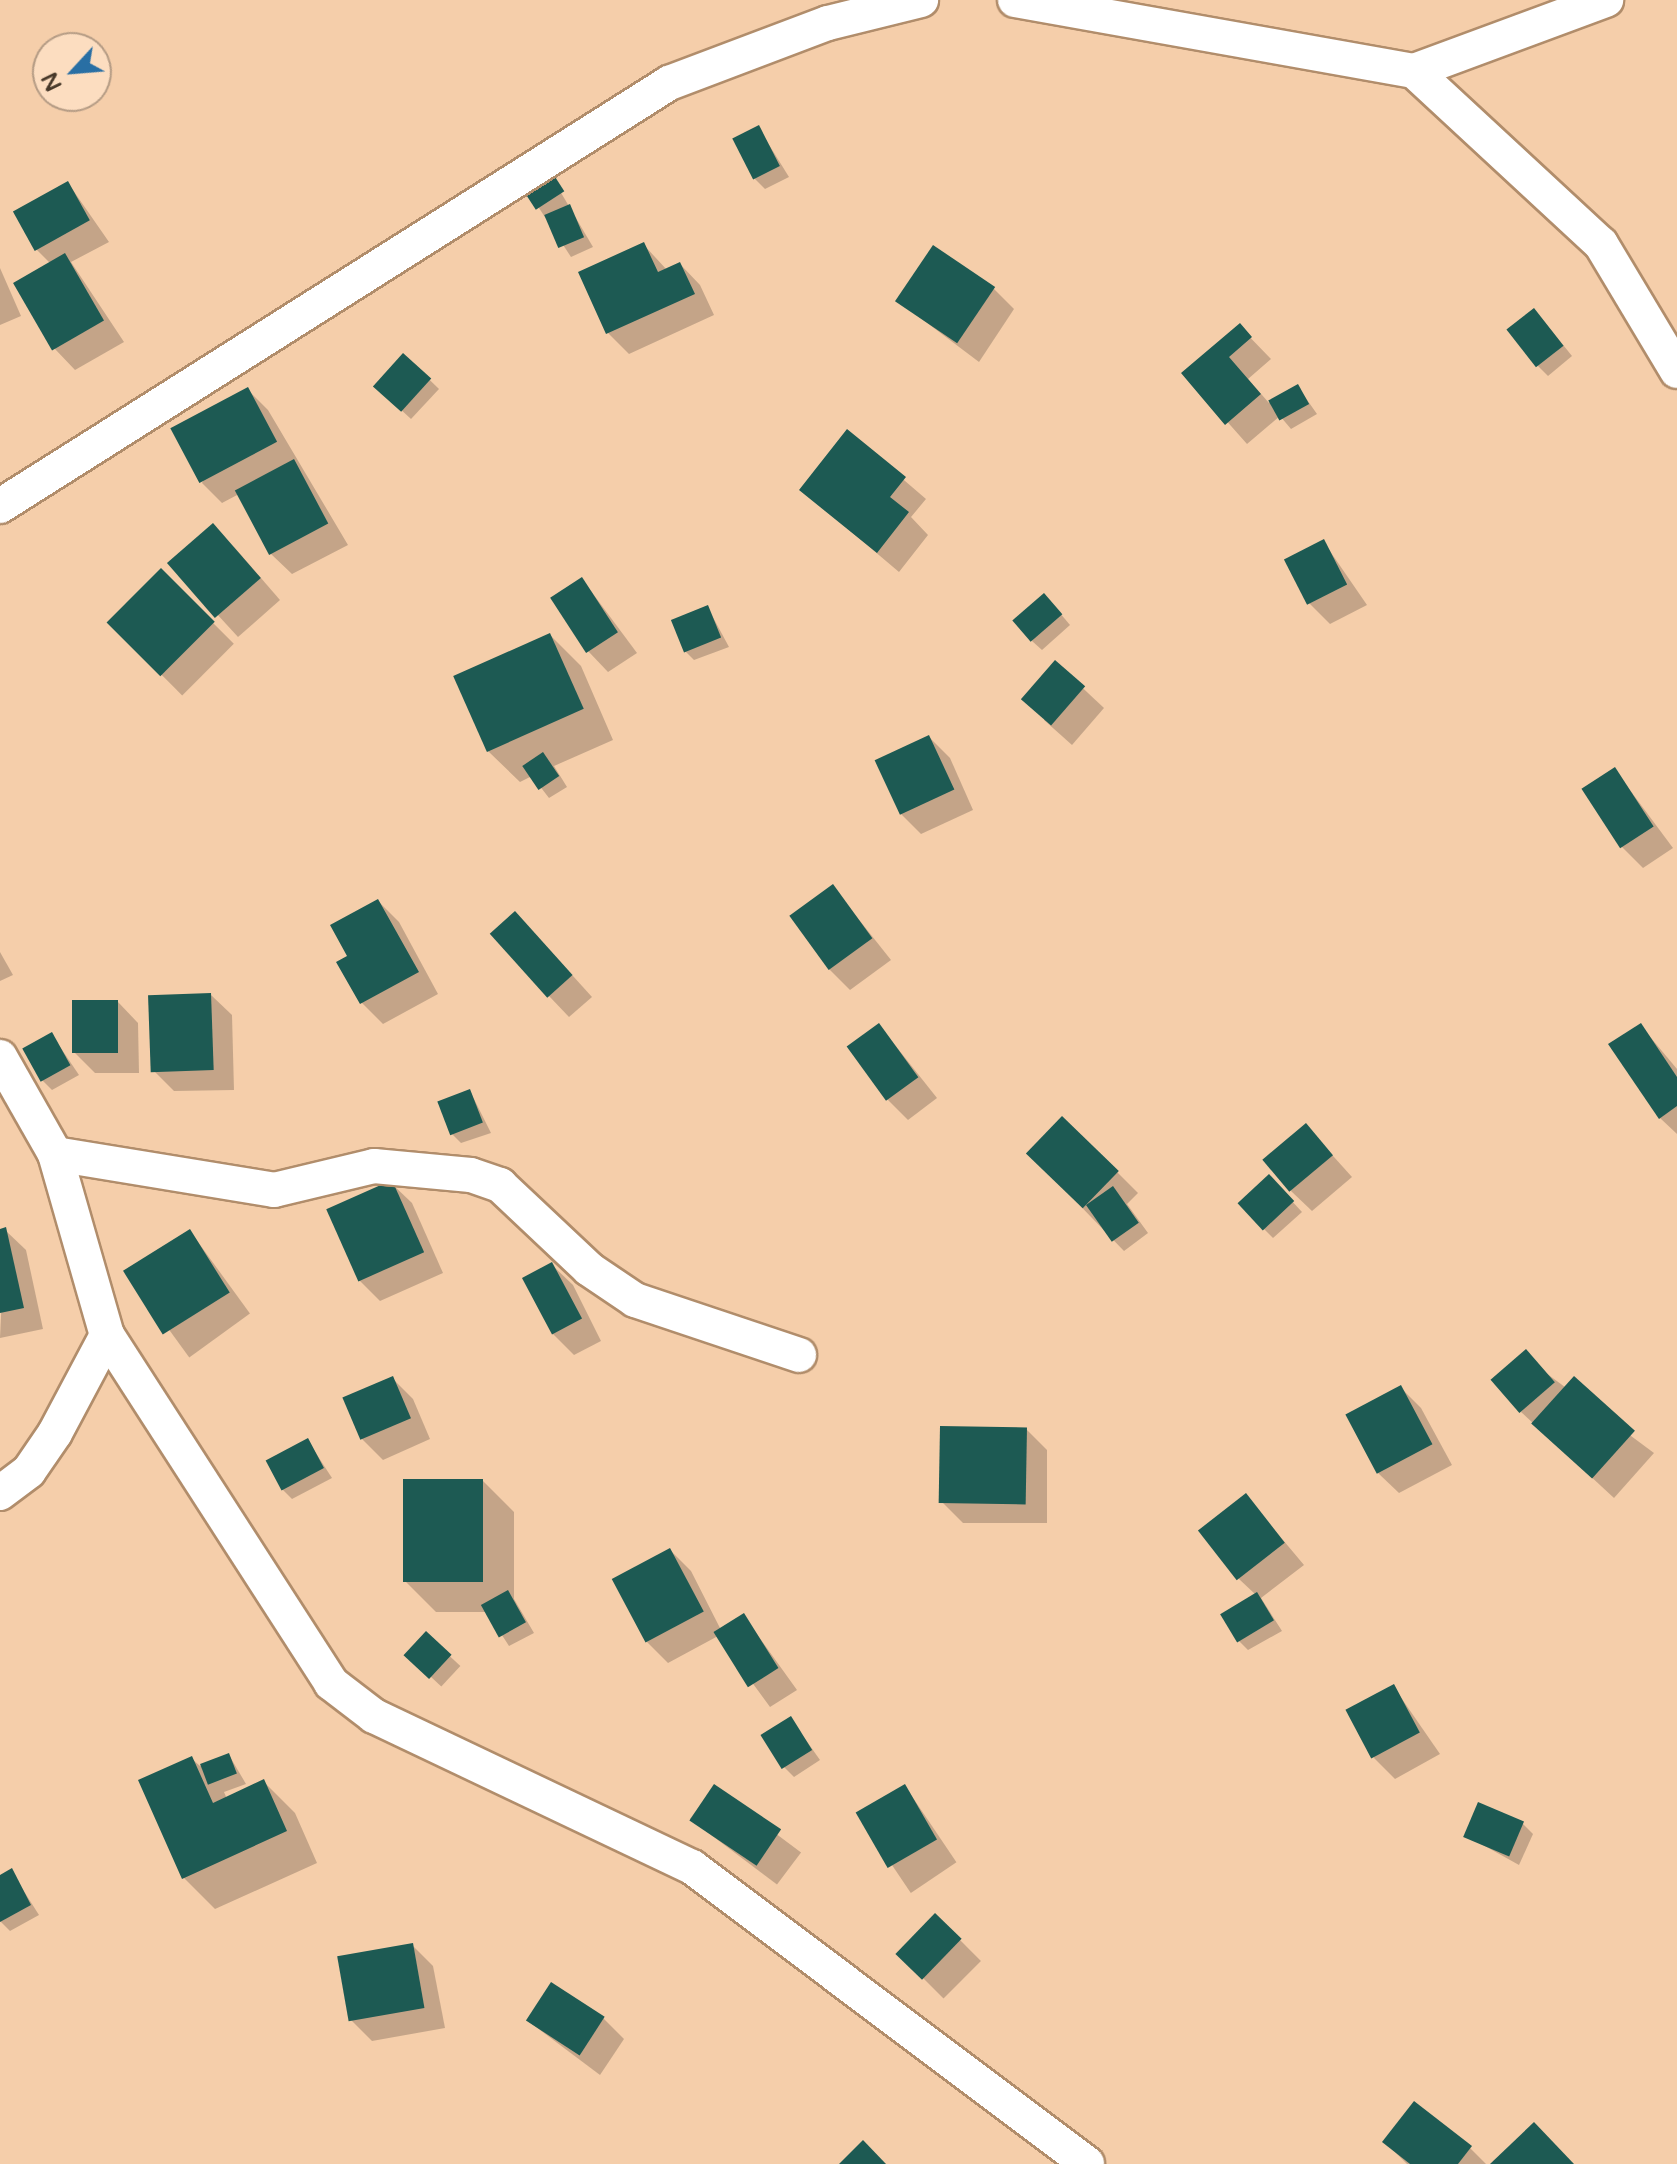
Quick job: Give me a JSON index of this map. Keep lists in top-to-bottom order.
{
  "north": "bottom left"
}
